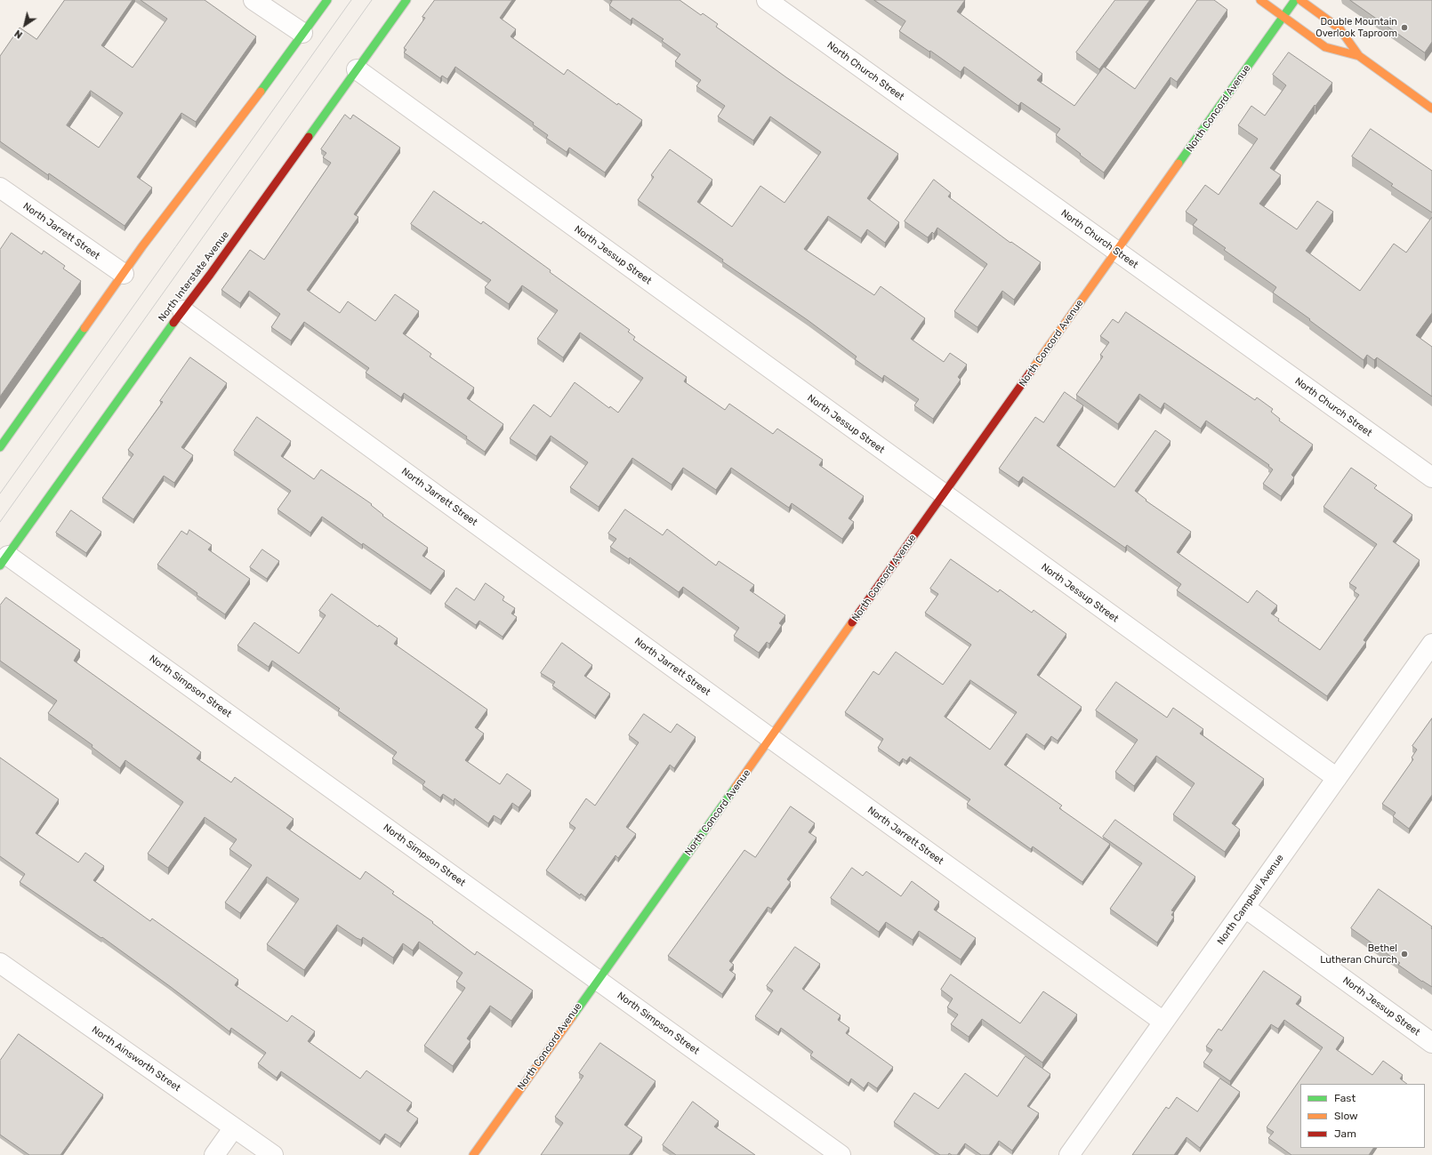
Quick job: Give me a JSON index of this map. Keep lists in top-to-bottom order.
{
  "streets": {
    "street": [
      "North Church Street",
      "North Concord Avenue",
      "North Jarrett Street",
      "North Jessup Street",
      "North Interstate Avenue",
      "North Simpson Street",
      "North Campbell Avenue",
      "North Ainsworth Street"
    ]
  },
  "crossings": [
    ["North Church Street", "North Concord Avenue"],
    ["North Concord Avenue", "North Jarrett Street"],
    ["North Concord Avenue", "North Jessup Street"],
    ["North Concord Avenue", "North Simpson Street"],
    ["North Jarrett Street", "North Interstate Avenue"],
    ["North Jarrett Street", "North Campbell Avenue"],
    ["North Jessup Street", "North Interstate Avenue"],
    ["North Jessup Street", "North Campbell Avenue"],
    ["North Interstate Avenue", "North Simpson Street"]
  ],
  "places": ["Double Mountain Overlook Taproom", "Bethel Lutheran Church"],
  "legend": ["Fast", "Slow", "Jam"],
  "north": "bottom left"
}
